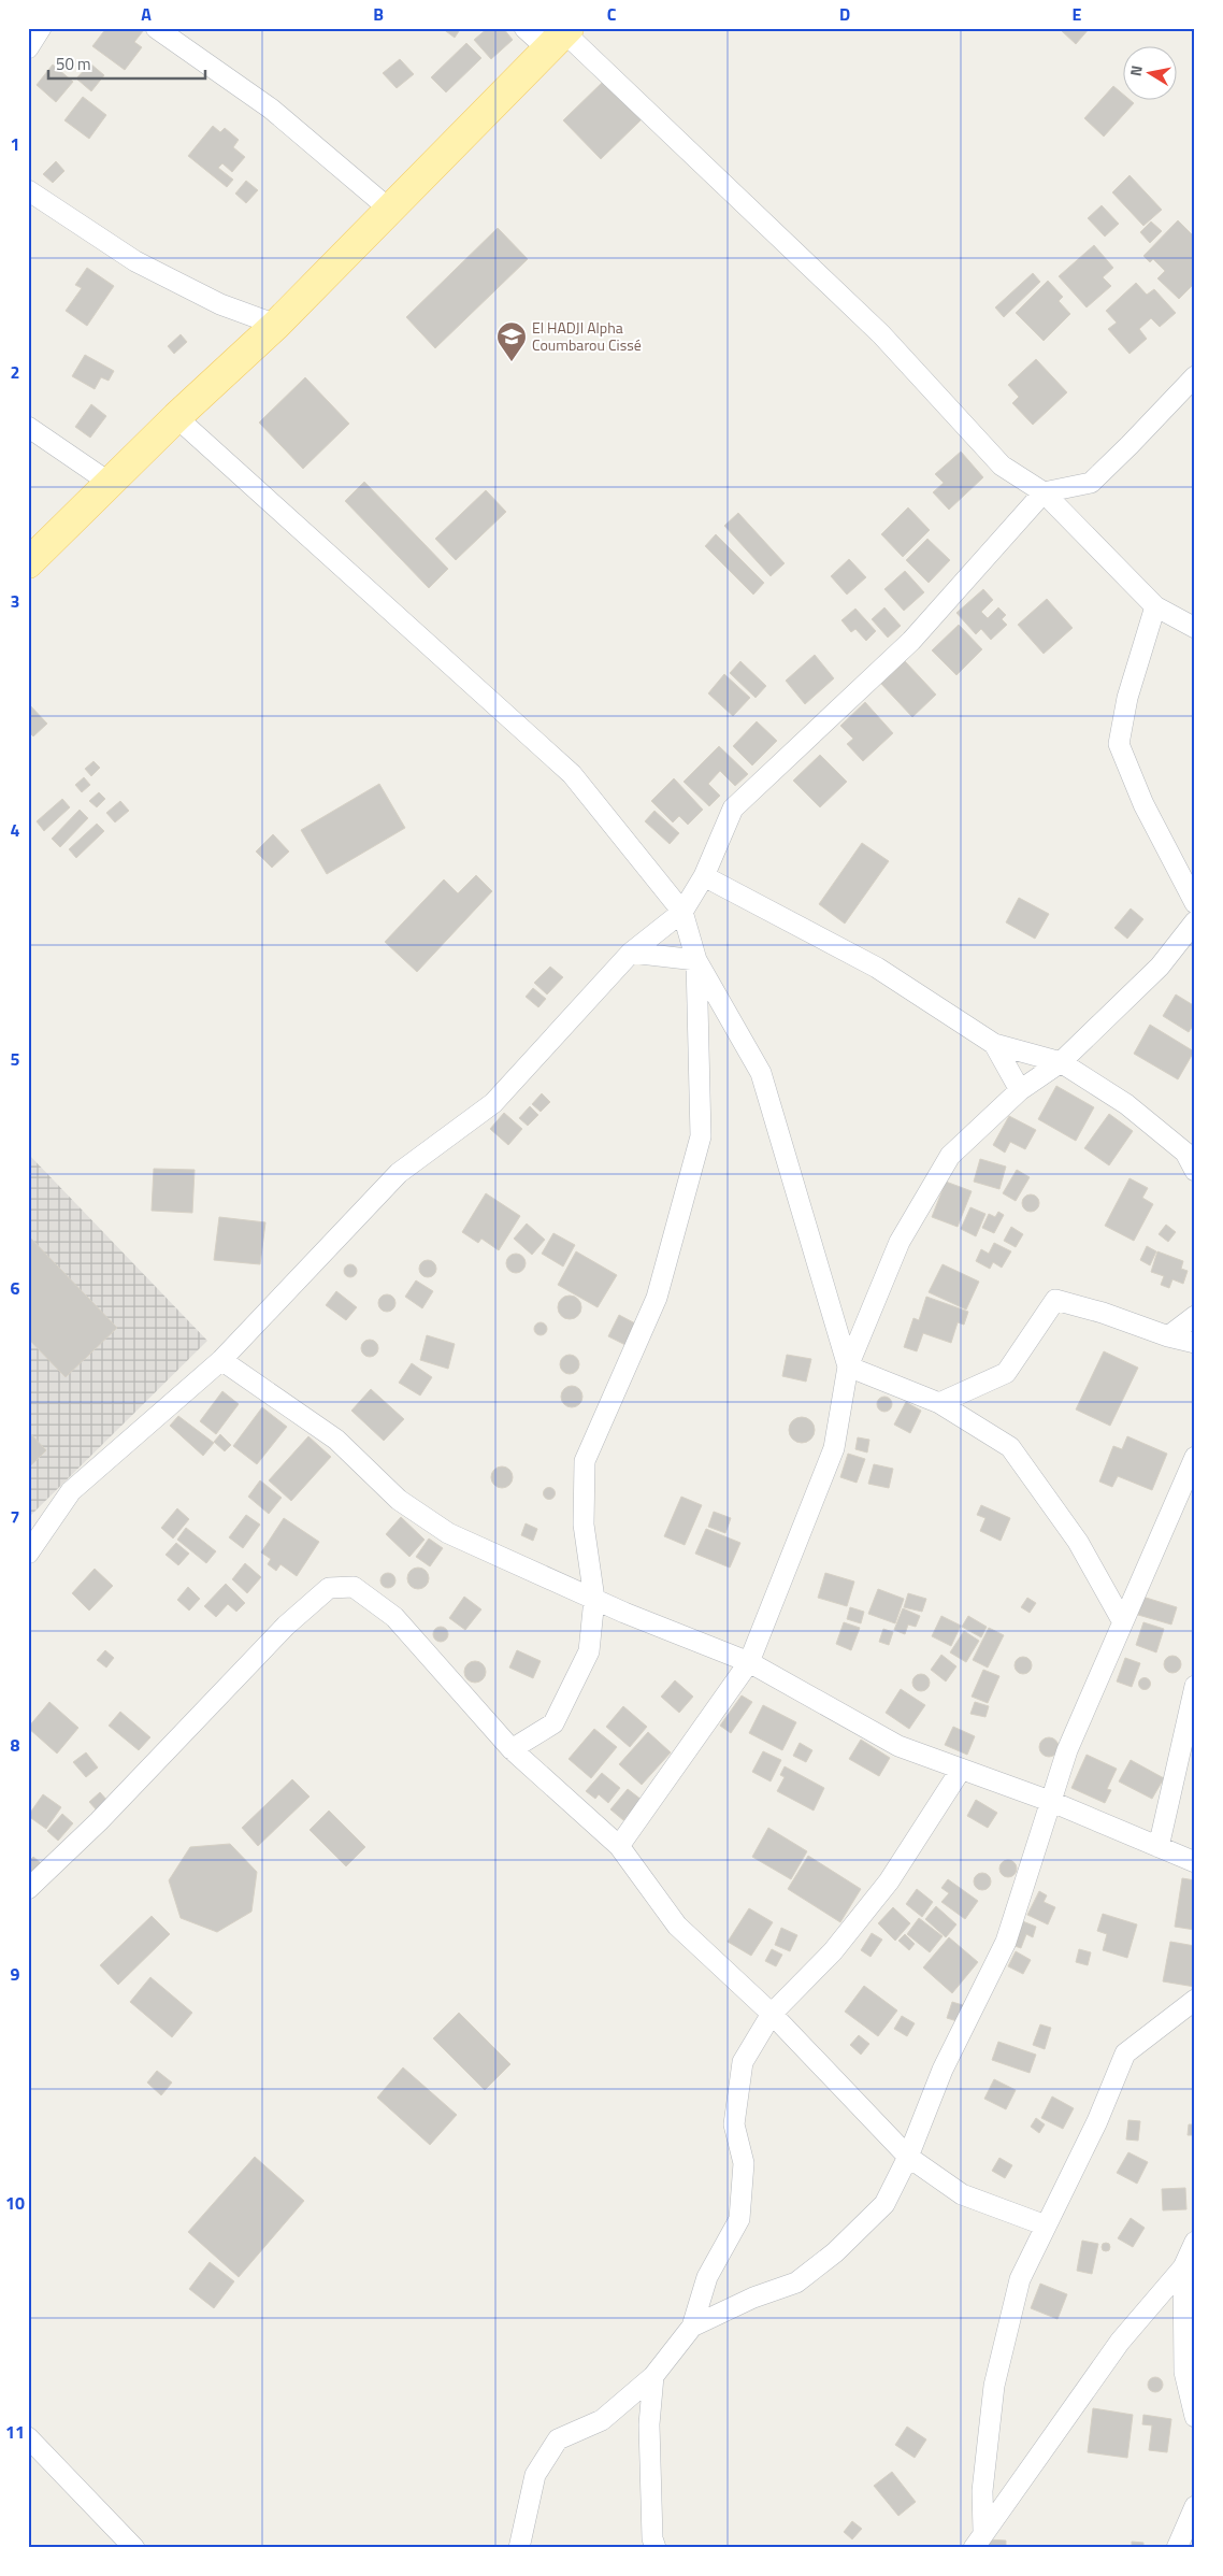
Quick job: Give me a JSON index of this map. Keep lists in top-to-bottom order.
{
  "places": {
    "school or university": ["El HADJI Alpha Coumbarou Cissé"]
  },
  "scale_bar": "50 m",
  "north": "left",
  "grid": {
    "columns": [
      "A",
      "B",
      "C",
      "D",
      "E"
    ],
    "rows": [
      "1",
      "2",
      "3",
      "4",
      "5",
      "6",
      "7",
      "8",
      "9",
      "10",
      "11"
    ]
  }
}
